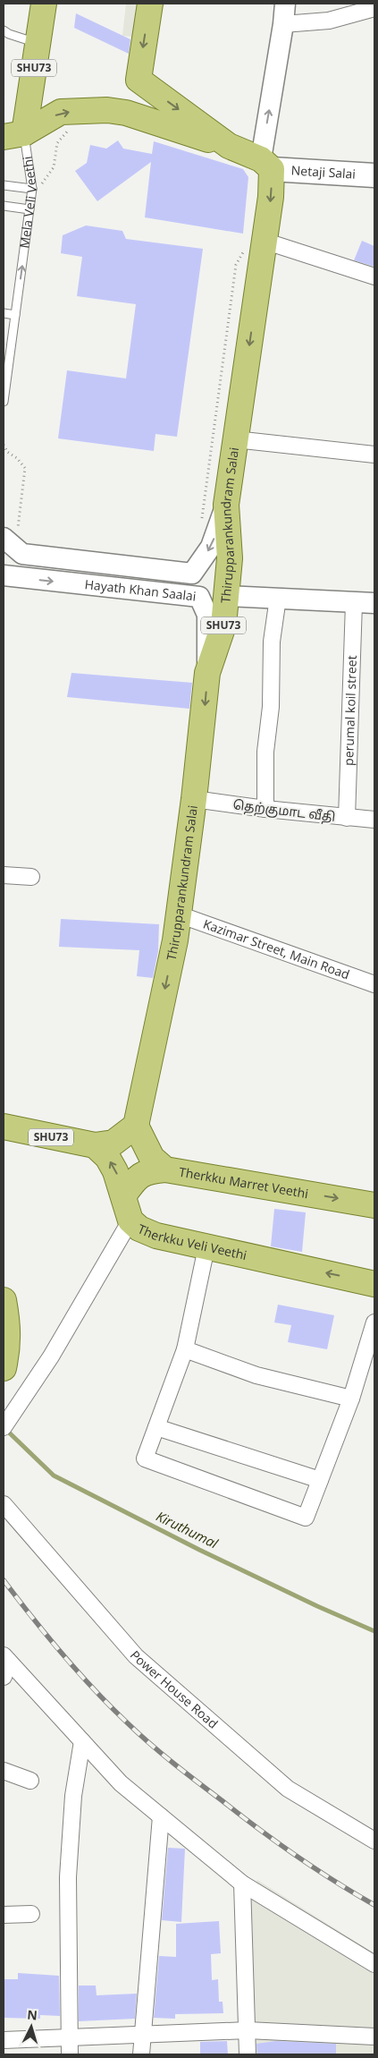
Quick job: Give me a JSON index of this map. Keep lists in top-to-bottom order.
{
  "streets": {
    "main road": [
      "SHU73",
      "Netaji Salai",
      "Mela Veli Veethi",
      "Thirupparankundram Salai",
      "Therkku Marret Veethi",
      "Therkku Veli Veethi"
    ],
    "street": [
      "Hayath Khan Saalai",
      "perumal koil street",
      "தெற்குமாட வீதி",
      "Kazimar Street, Main Road",
      "Power House Road"
    ]
  },
  "crossings": [
    ["SHU73", "Thirupparankundram Salai"],
    ["SHU73", "Therkku Marret Veethi"],
    ["SHU73", "Therkku Veli Veethi"],
    ["Netaji Salai", "Thirupparankundram Salai"],
    ["Thirupparankundram Salai", "Hayath Khan Saalai"],
    ["Thirupparankundram Salai", "தெற்குமாட வீதி"],
    ["Thirupparankundram Salai", "Kazimar Street, Main Road"],
    ["Thirupparankundram Salai", "Therkku Marret Veethi"],
    ["perumal koil street", "தெற்குமாட வீதி"]
  ],
  "one_way": ["Thirupparankundram Salai", "Therkku Marret Veethi", "Therkku Veli Veethi"],
  "water": ["Kiruthumal"],
  "north": "top"
}
